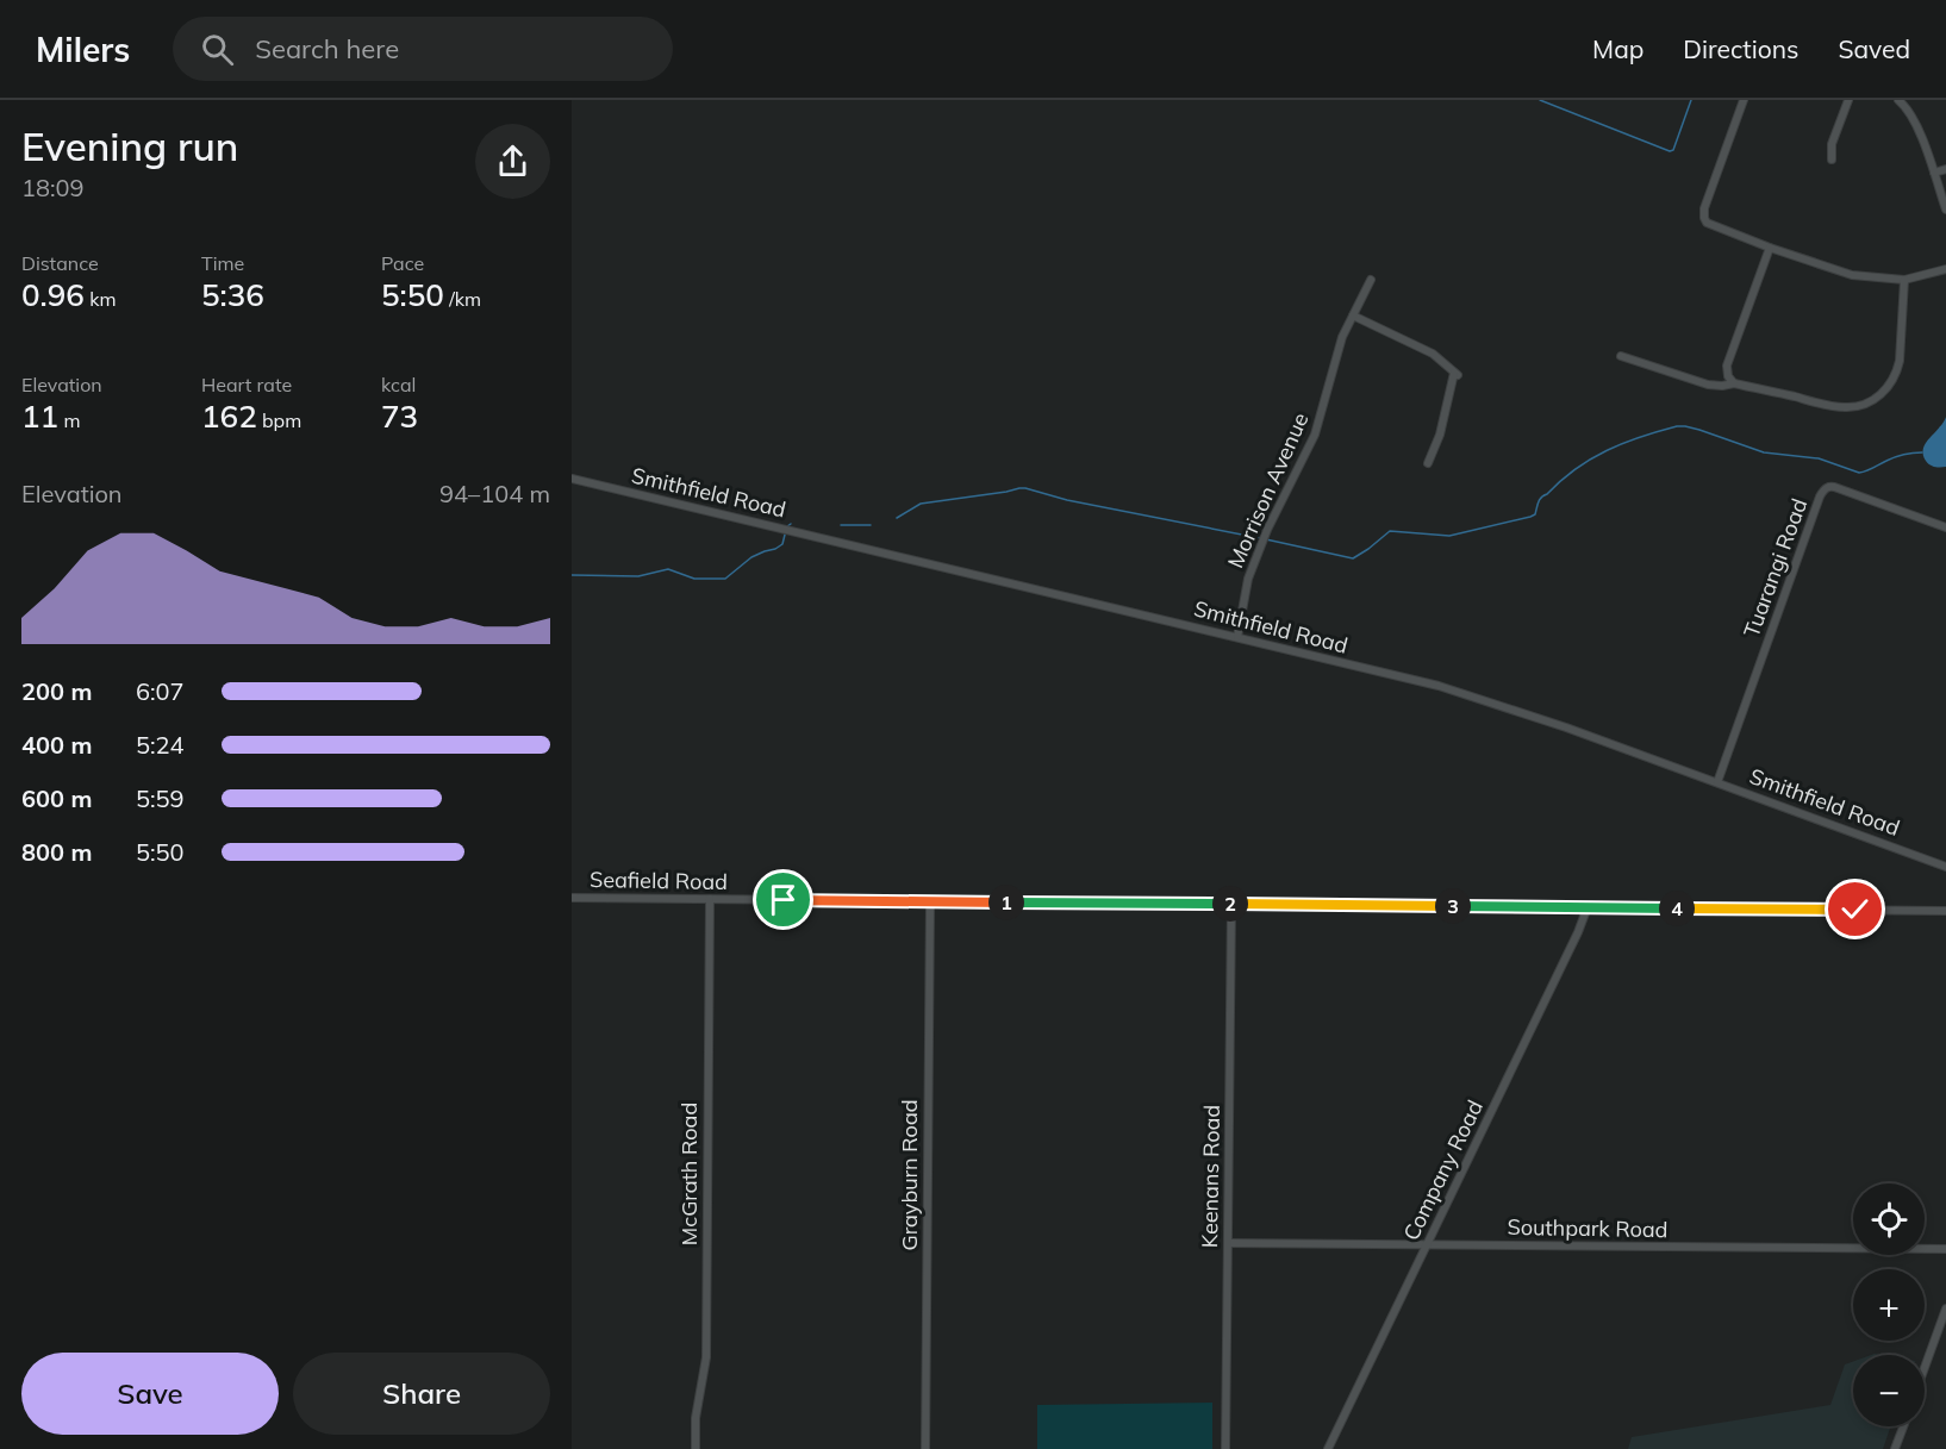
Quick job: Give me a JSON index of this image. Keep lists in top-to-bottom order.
{
  "streets": {
    "street": [
      "Morrison Avenue",
      "Smithfield Road",
      "Tuarangi Road",
      "Seafield Road",
      "Company Road",
      "McGrath Road",
      "Grayburn Road",
      "Keenans Road",
      "Southpark Road"
    ]
  },
  "crossings": [
    ["Morrison Avenue", "Smithfield Road"],
    ["Smithfield Road", "Tuarangi Road"],
    ["Seafield Road", "Company Road"],
    ["Seafield Road", "McGrath Road"],
    ["Seafield Road", "Grayburn Road"],
    ["Seafield Road", "Keenans Road"],
    ["Company Road", "Southpark Road"],
    ["Keenans Road", "Southpark Road"]
  ],
  "page": {
    "header": "Milers",
    "search": "Search here",
    "nav": ["Map", "Directions", "Saved"],
    "heading": ["Evening run", "18:09"],
    "stats": [
      ["Distance", "0.96 km"],
      ["Time", "5:36"],
      ["Pace", "5:50 /km"],
      ["Elevation", "11 m"],
      ["Heart rate", "162 bpm"],
      ["kcal", "73"]
    ],
    "chart": ["Elevation", "94–104 m"],
    "list": [
      {
        "name": "200 m",
        "note": "6:07"
      },
      {
        "name": "400 m",
        "note": "5:24"
      },
      {
        "name": "600 m",
        "note": "5:59"
      },
      {
        "name": "800 m",
        "note": "5:50"
      }
    ],
    "pins": [
      "1",
      "2",
      "3",
      "4"
    ],
    "map_buttons": ["+", "−"],
    "buttons": ["Save", "Share"]
  }
}
